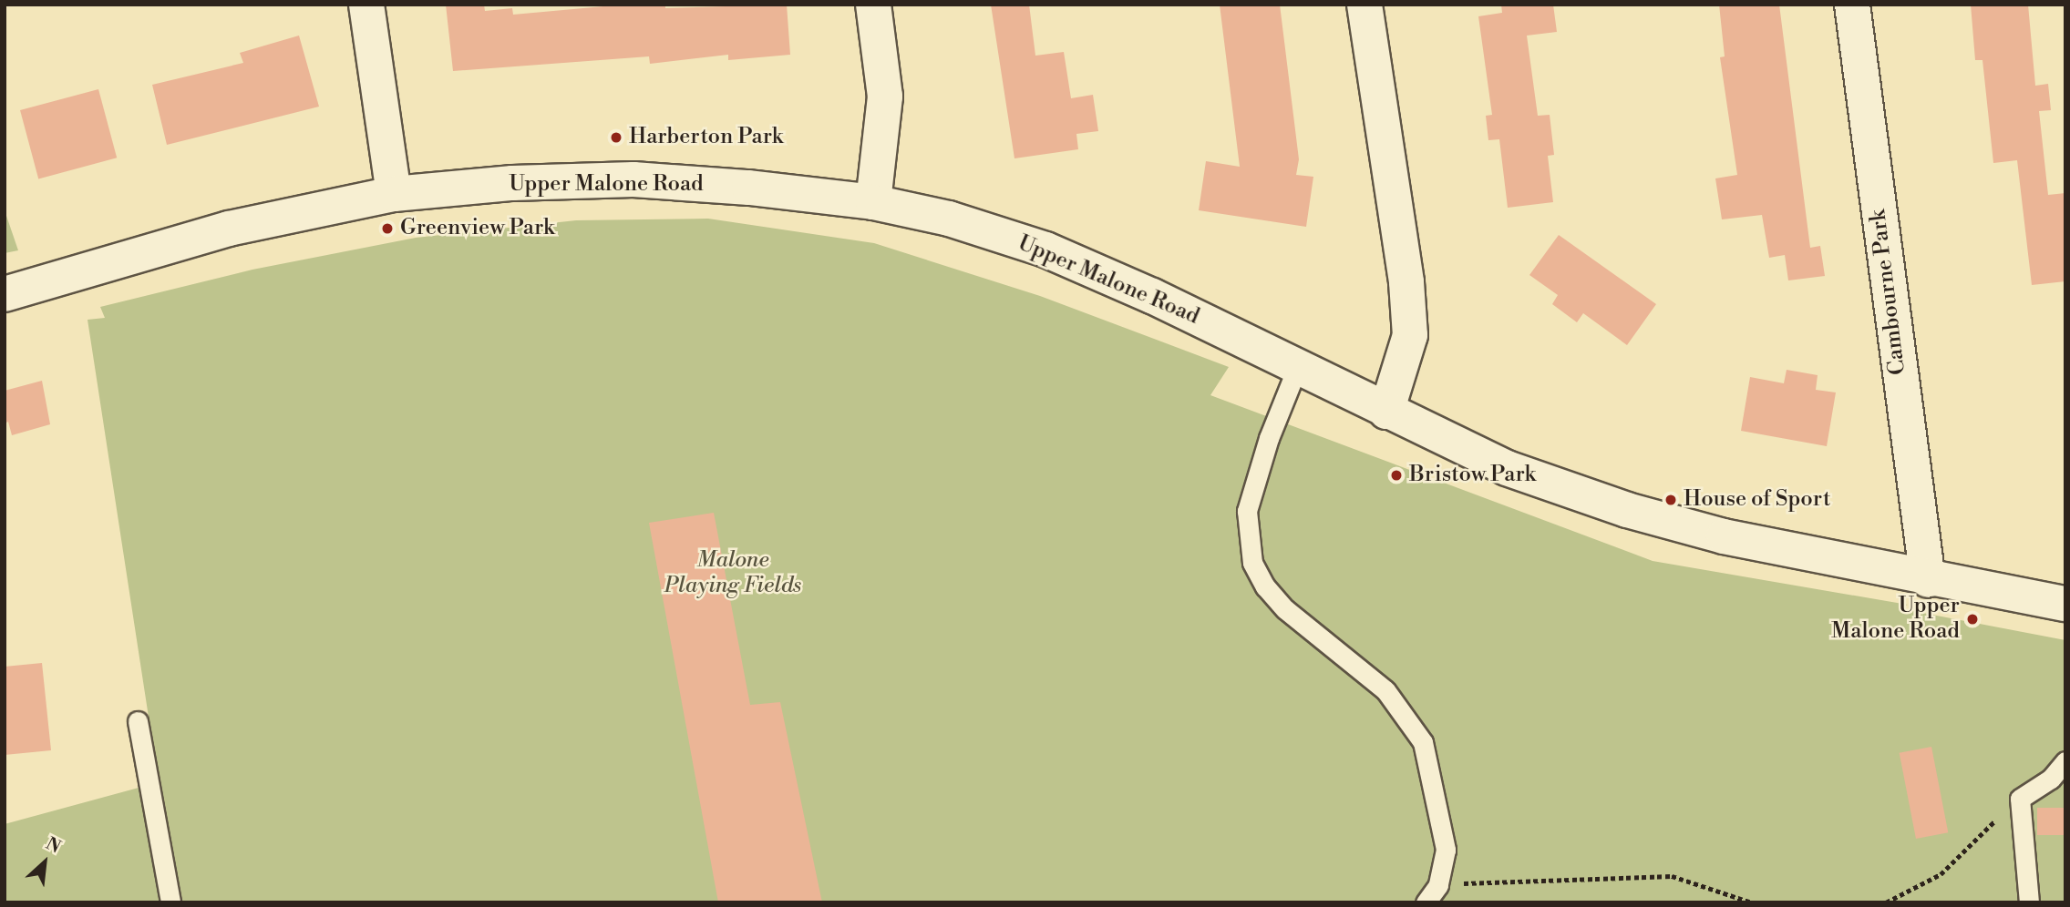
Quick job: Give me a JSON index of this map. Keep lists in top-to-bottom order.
{
  "streets": {
    "main road": ["Upper Malone Road", "Cambourne Park"]
  },
  "crossings": [
    ["Upper Malone Road", "Cambourne Park"]
  ],
  "parks": ["Malone Playing Fields"],
  "places": [
    "Harberton Park",
    "Greenview Park",
    "Bristow Park",
    "House of Sport",
    "Upper Malone Road"
  ],
  "north": "top right"
}
